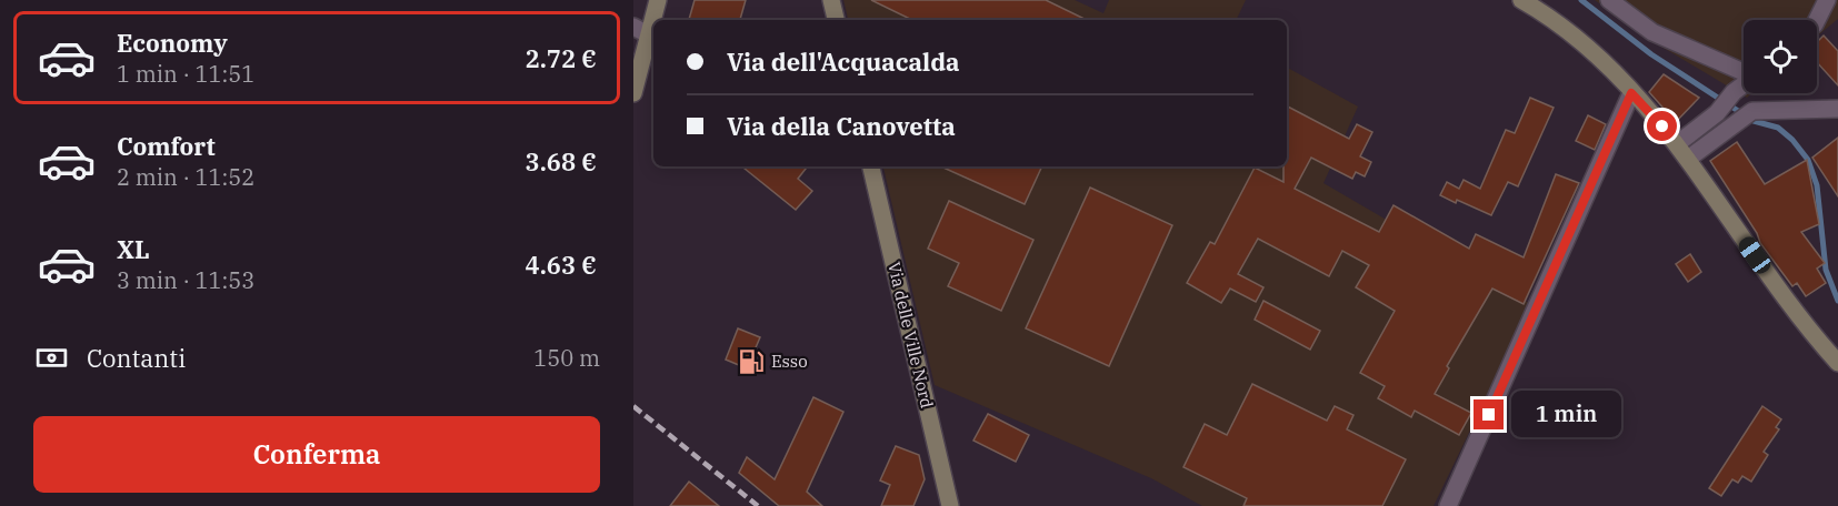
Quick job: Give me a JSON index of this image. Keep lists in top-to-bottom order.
{
  "streets": {
    "street": ["Via delle Ville Nord"]
  },
  "places": {
    "fuel station": ["Esso"]
  },
  "page": {
    "list": [
      {
        "name": "Economy",
        "note": "1 min · 11:51",
        "value": "2.72 €"
      },
      {
        "name": "Comfort",
        "note": "2 min · 11:52",
        "value": "3.68 €"
      },
      {
        "name": "XL",
        "note": "3 min · 11:53",
        "value": "4.63 €"
      }
    ],
    "banner": ["Via dell'Acquacalda", "Via della Canovetta"],
    "pay": ["Contanti", "150 m"],
    "bubble": "1 min",
    "buttons": "Conferma"
  }
}
